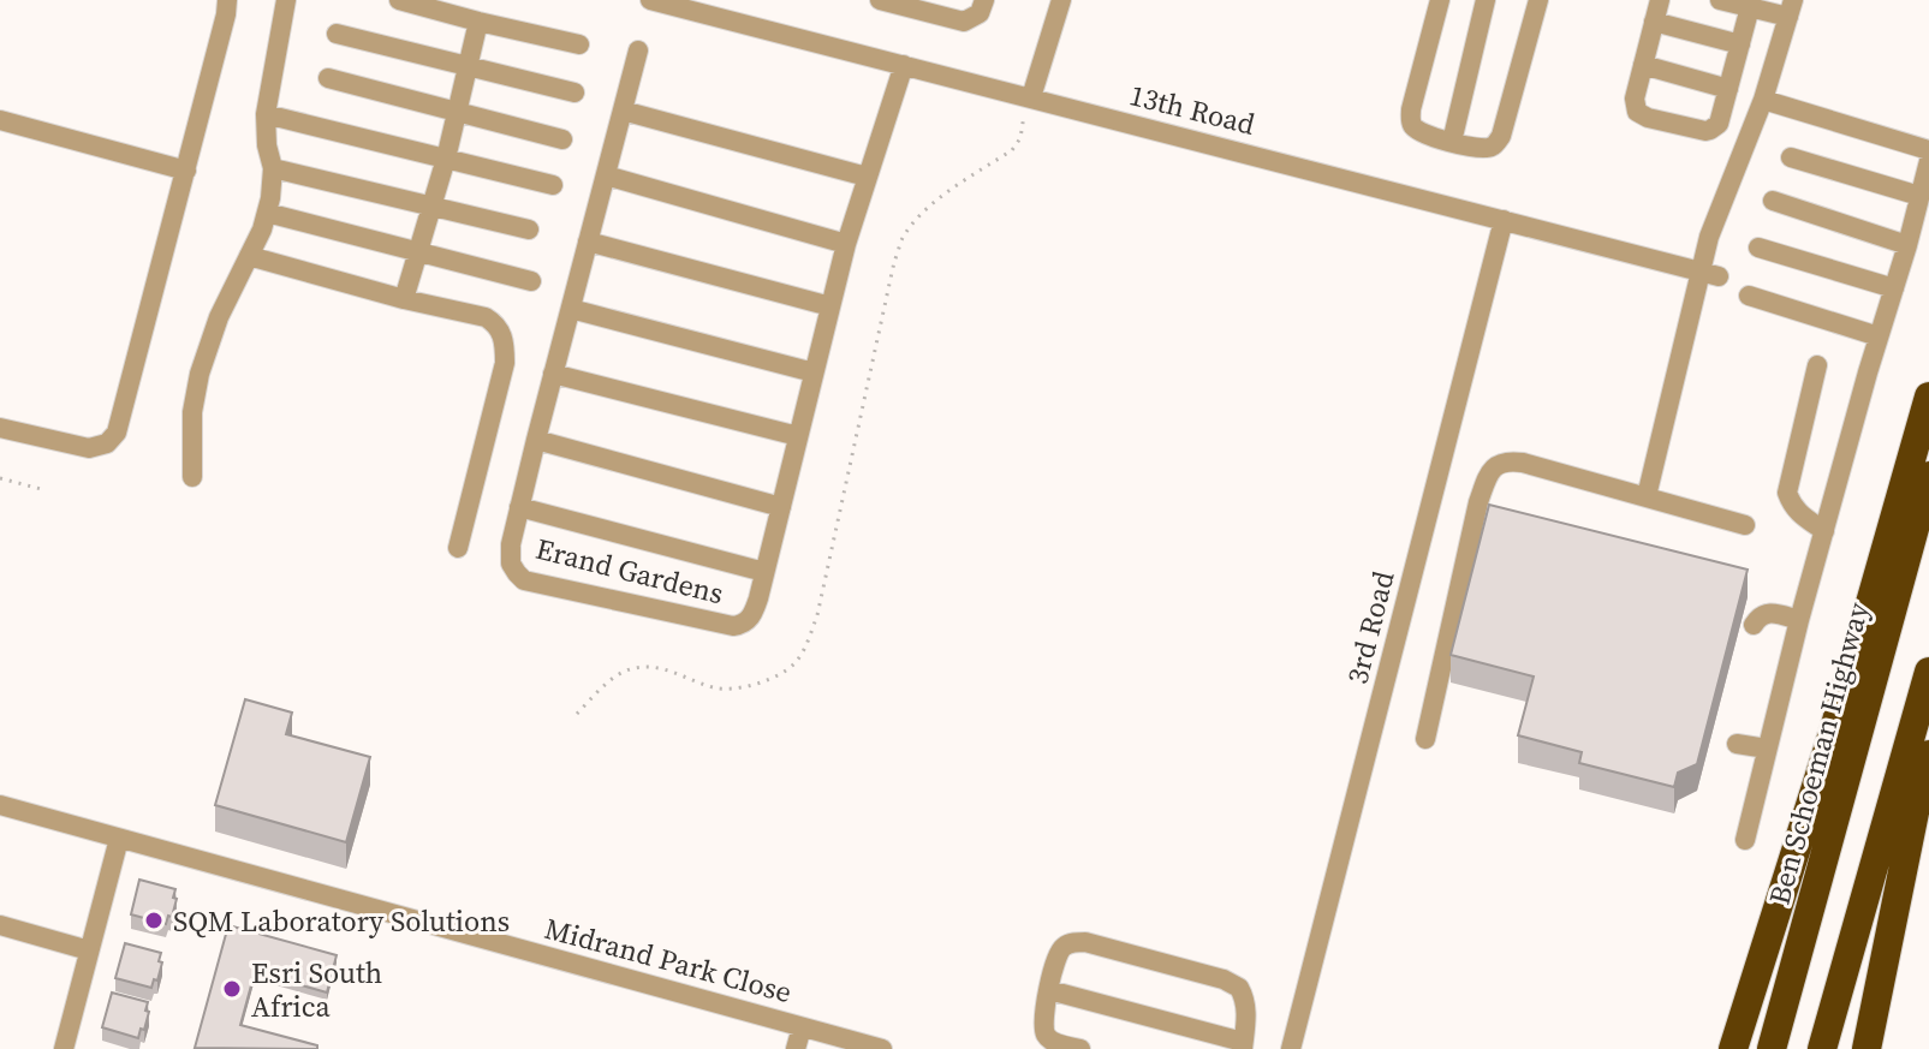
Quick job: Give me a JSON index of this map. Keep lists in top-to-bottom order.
{
  "streets": {
    "highway": ["Ben Schoeman Highway"],
    "street": [
      "13th Road",
      "Erand Gardens",
      "3rd Road",
      "Midrand Park Close"
    ]
  },
  "crossings": [
    ["13th Road", "Erand Gardens"],
    ["13th Road", "3rd Road"]
  ],
  "places": ["SQM Laboratory Solutions", "Esri South Africa"]
}
